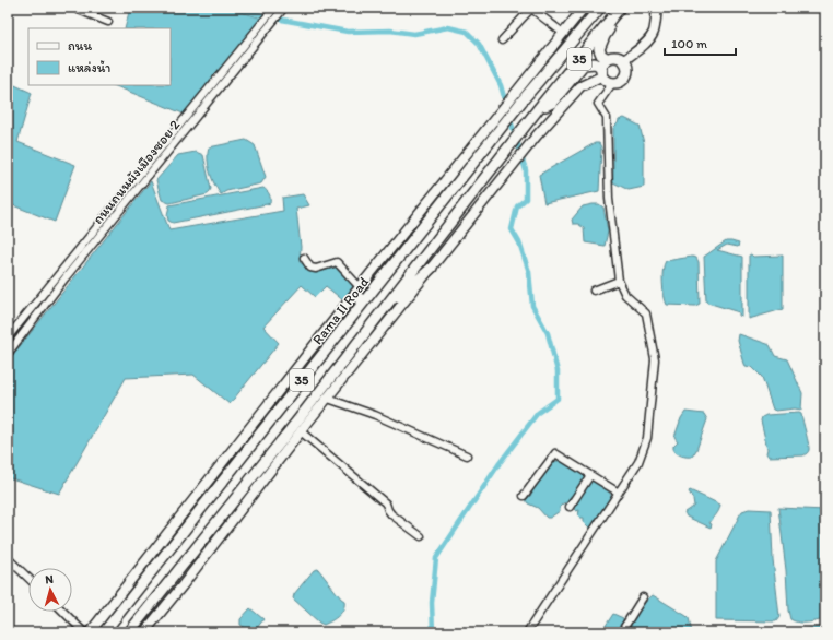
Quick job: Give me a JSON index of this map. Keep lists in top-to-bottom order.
{
  "streets": {
    "highway": ["35", "Rama II Road"],
    "street": ["ถนนถนนผังเมืองซอย 2"]
  },
  "legend": ["ถนน", "แหล่งน้ำ"],
  "scale_bar": "100 m",
  "north": "top"
}
